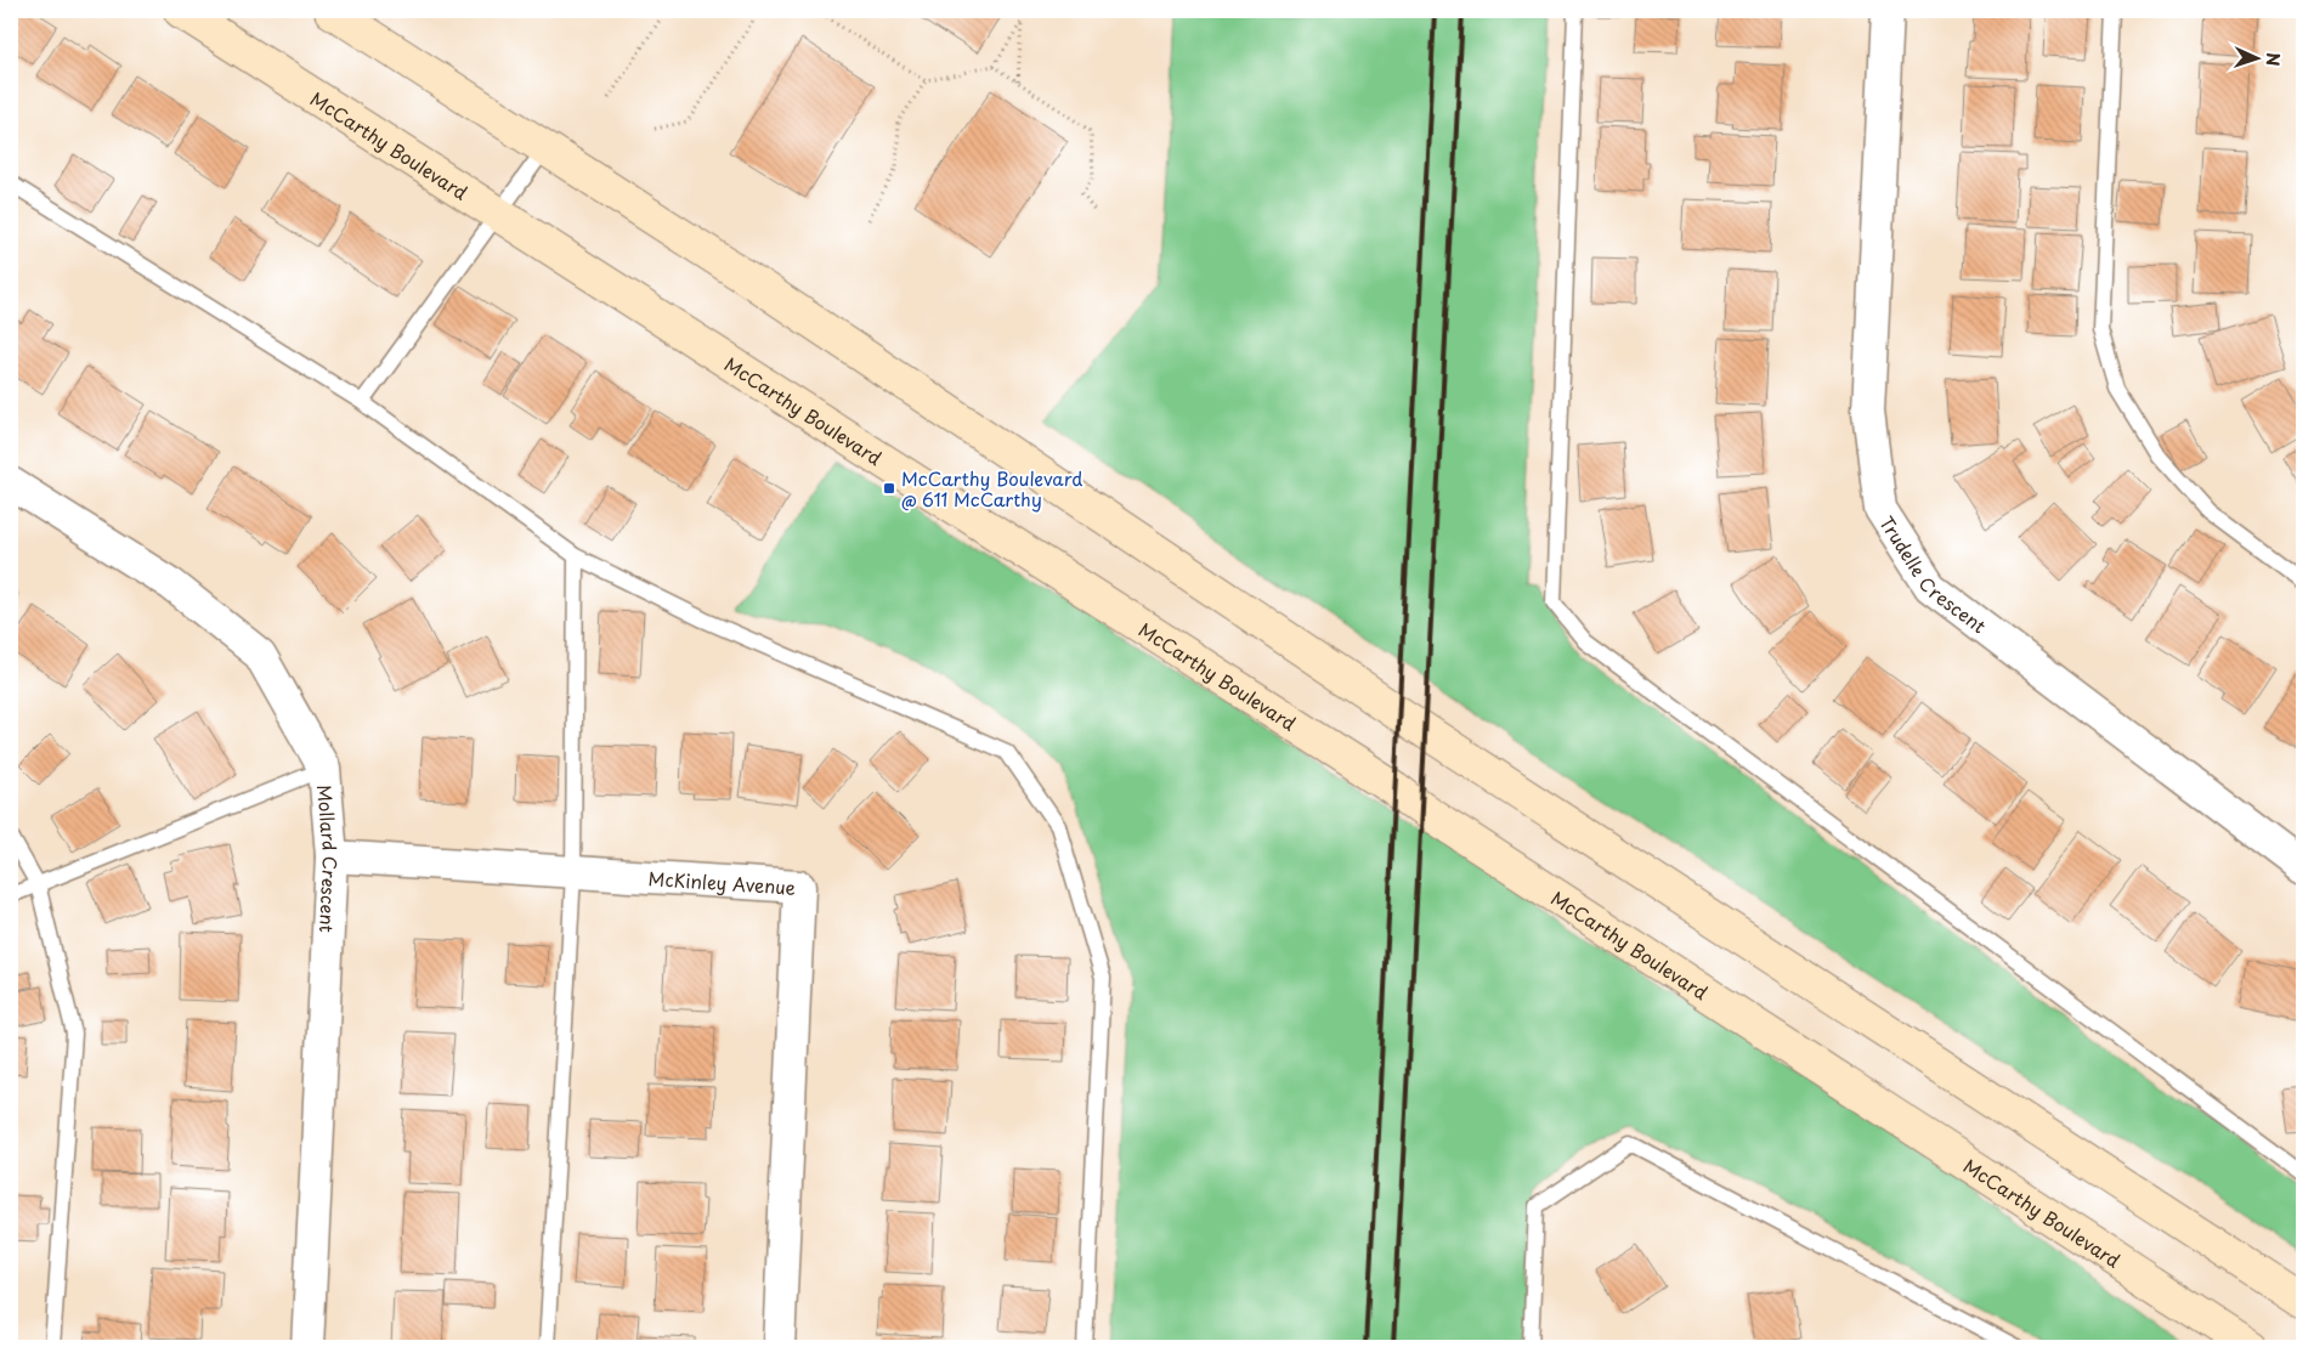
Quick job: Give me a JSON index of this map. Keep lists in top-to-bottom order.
{
  "streets": {
    "main road": ["McCarthy Boulevard"],
    "street": ["Trudelle Crescent", "Mollard Crescent", "McKinley Avenue"]
  },
  "crossings": [
    ["Mollard Crescent", "McKinley Avenue"]
  ],
  "places": {
    "transit": ["McCarthy Boulevard @ 611 McCarthy"]
  },
  "north": "right"
}
